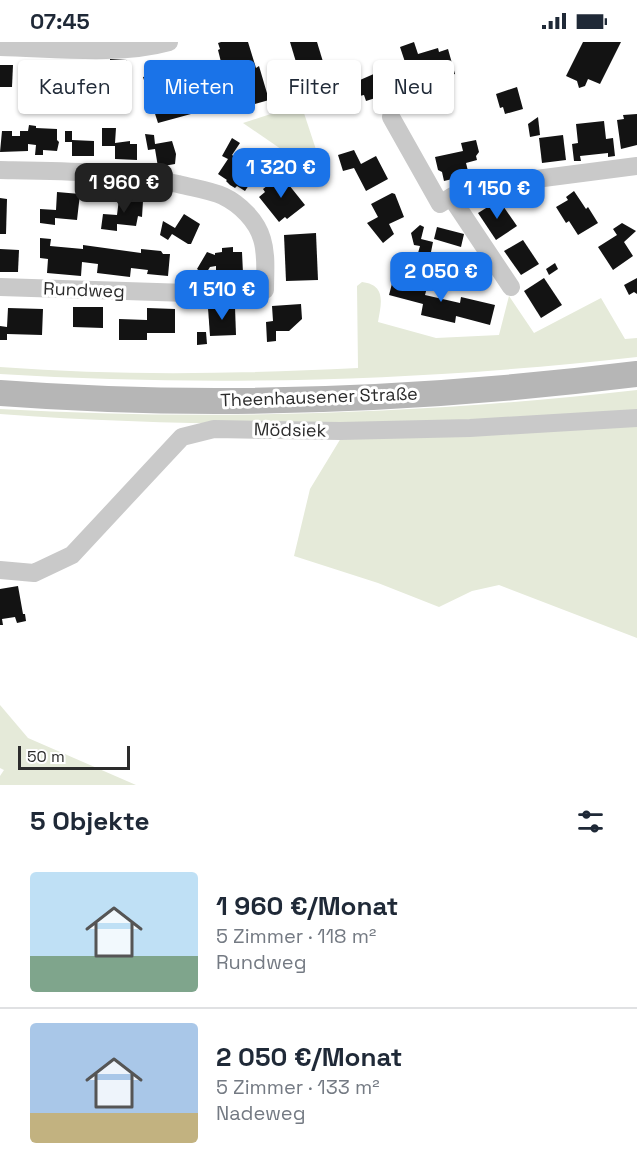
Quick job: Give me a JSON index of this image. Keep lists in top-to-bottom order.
{
  "streets": {
    "main road": ["Theenhausener Straße"],
    "street": ["Rundweg", "Mödsiek"]
  },
  "scale_bar": "50 m",
  "page": {
    "status": "07:45",
    "chip": [
      "Kaufen",
      "Mieten",
      "Filter",
      "Neu"
    ],
    "price": [
      "1 320 €",
      "1 960 €",
      "1 150 €",
      "2 050 €",
      "1 510 €"
    ],
    "scale": "50 m",
    "heading": "5 Objekte",
    "list": [
      {
        "name": "1 960 €/Monat",
        "note": "5 Zimmer · 118 m² · Rundweg"
      },
      {
        "name": "2 050 €/Monat",
        "note": "5 Zimmer · 133 m² · Nadeweg"
      }
    ]
  }
}
